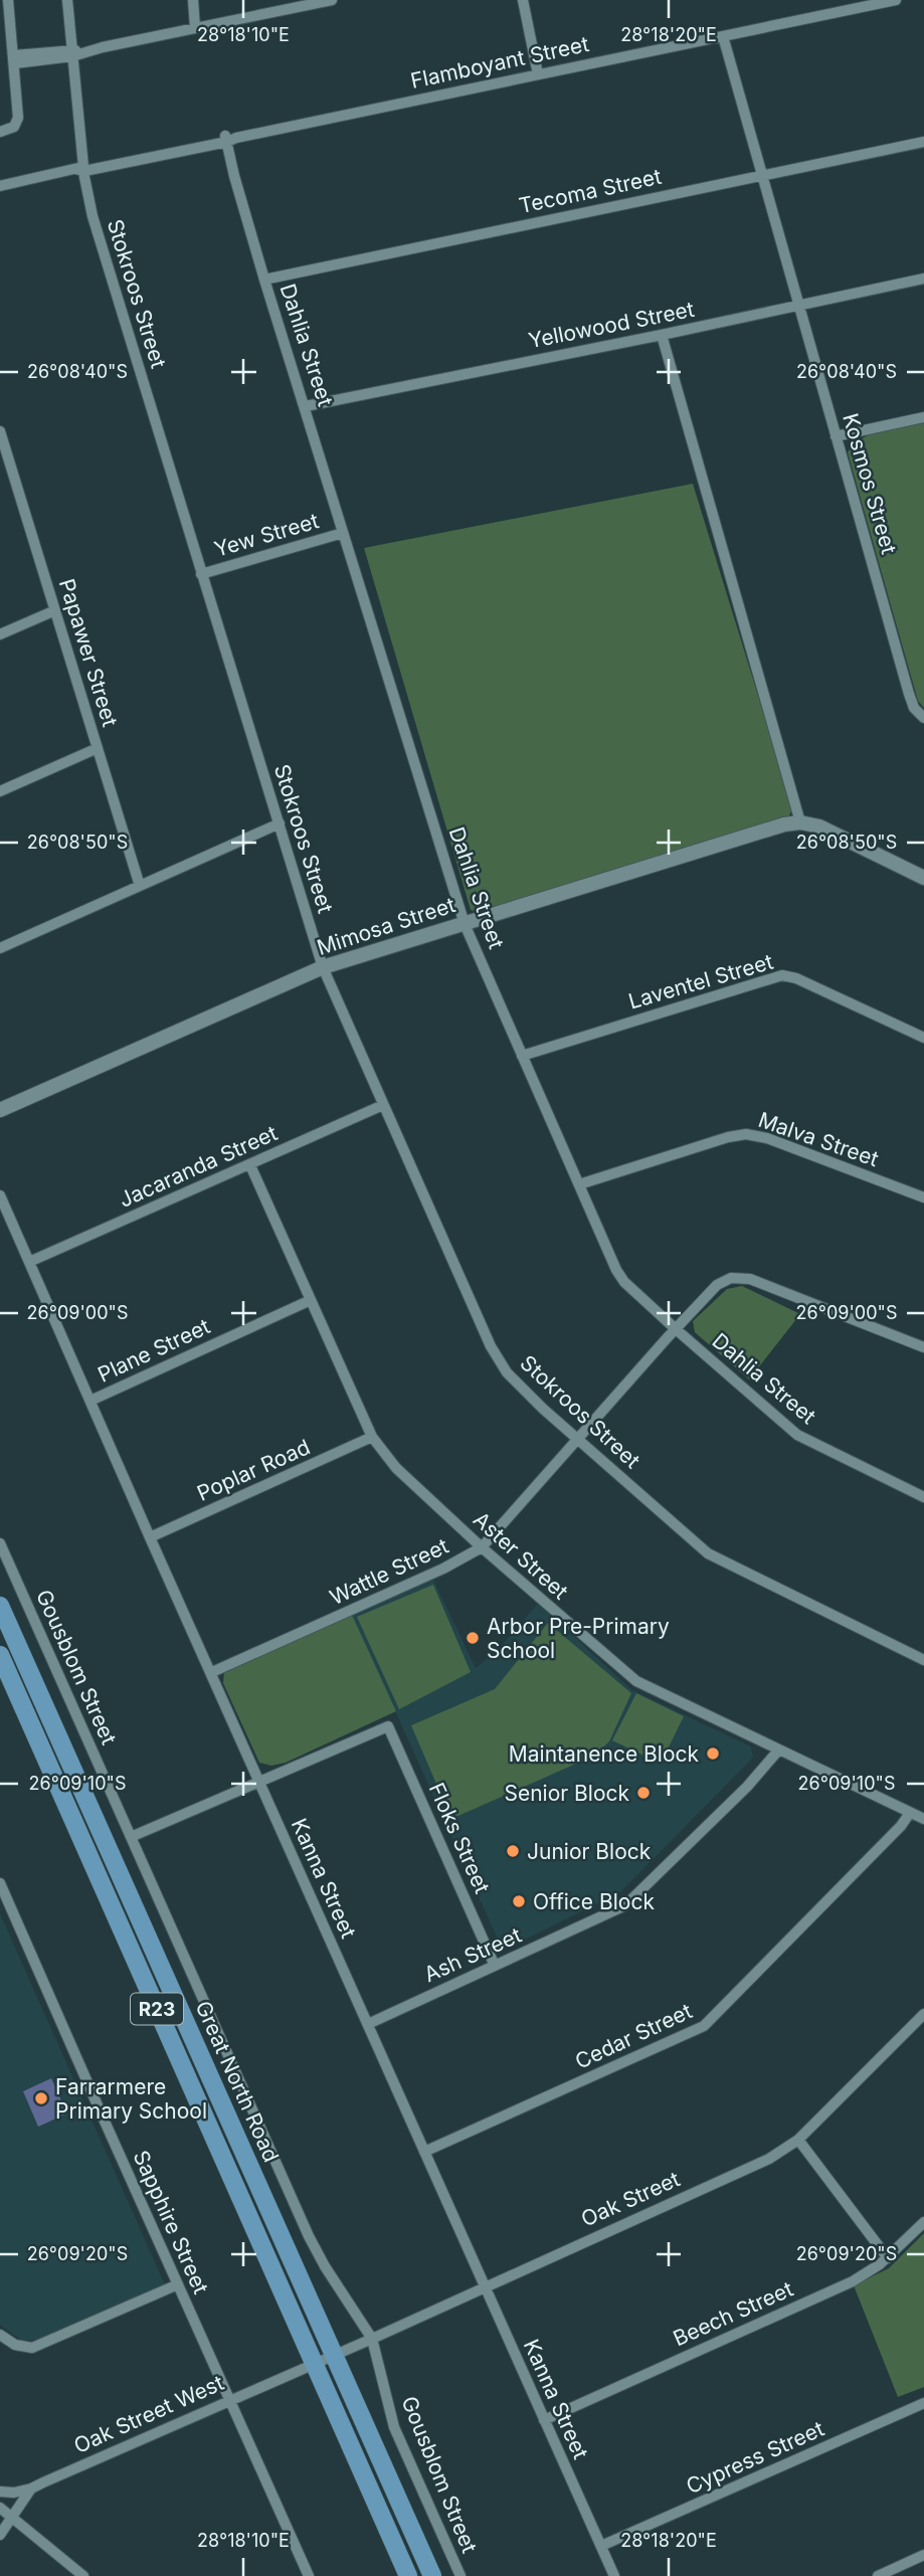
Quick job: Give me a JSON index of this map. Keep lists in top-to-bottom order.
{
  "streets": {
    "main road": ["R23", "Great North Road"],
    "street": [
      "Flamboyant Street",
      "Tecoma Street",
      "Stokroos Street",
      "Yellowood Street",
      "Dahlia Street",
      "Kosmos Street",
      "Yew Street",
      "Papawer Street",
      "Mimosa Street",
      "Laventel Street",
      "Malva Street",
      "Jacaranda Street",
      "Plane Street",
      "Poplar Road",
      "Aster Street",
      "Wattle Street",
      "Gousblom Street",
      "Floks Street",
      "Kanna Street",
      "Ash Street",
      "Cedar Street",
      "Oak Street",
      "Sapphire Street",
      "Beech Street",
      "Oak Street West",
      "Cypress Street"
    ]
  },
  "crossings": [
    ["Flamboyant Street", "Stokroos Street"],
    ["Flamboyant Street", "Dahlia Street"],
    ["Flamboyant Street", "Kosmos Street"],
    ["Tecoma Street", "Dahlia Street"],
    ["Tecoma Street", "Kosmos Street"],
    ["Stokroos Street", "Yew Street"],
    ["Stokroos Street", "Mimosa Street"],
    ["Stokroos Street", "Jacaranda Street"],
    ["Stokroos Street", "Wattle Street"],
    ["Yellowood Street", "Dahlia Street"],
    ["Yellowood Street", "Kosmos Street"],
    ["Dahlia Street", "Yew Street"],
    ["Dahlia Street", "Mimosa Street"],
    ["Dahlia Street", "Laventel Street"],
    ["Dahlia Street", "Malva Street"],
    ["Dahlia Street", "Wattle Street"],
    ["Jacaranda Street", "Aster Street"],
    ["Jacaranda Street", "Kanna Street"],
    ["Plane Street", "Aster Street"],
    ["Plane Street", "Kanna Street"],
    ["Poplar Road", "Aster Street"],
    ["Poplar Road", "Kanna Street"],
    ["Aster Street", "Wattle Street"],
    ["Aster Street", "Ash Street"],
    ["Aster Street", "Cedar Street"],
    ["Wattle Street", "Kanna Street"],
    ["Gousblom Street", "Oak Street"],
    ["Floks Street", "Kanna Street"],
    ["Floks Street", "Ash Street"],
    ["Kanna Street", "Ash Street"],
    ["Kanna Street", "Cedar Street"],
    ["Kanna Street", "Oak Street"],
    ["Kanna Street", "Beech Street"],
    ["Kanna Street", "Cypress Street"],
    ["Great North Road", "Oak Street"],
    ["Great North Road", "Oak Street West"],
    ["Oak Street", "Oak Street West"],
    ["Sapphire Street", "Oak Street West"]
  ],
  "places": [
    "Arbor Pre-Primary School",
    "Maintanence Block",
    "Senior Block",
    "Junior Block",
    "Office Block",
    "Farrarmere Primary School"
  ],
  "coordinates": [
    "28°18'10\"E",
    "28°18'20\"E",
    "26°08'40\"S",
    "26°08'50\"S",
    "26°09'00\"S",
    "26°09'10\"S",
    "26°09'20\"S"
  ]
}
